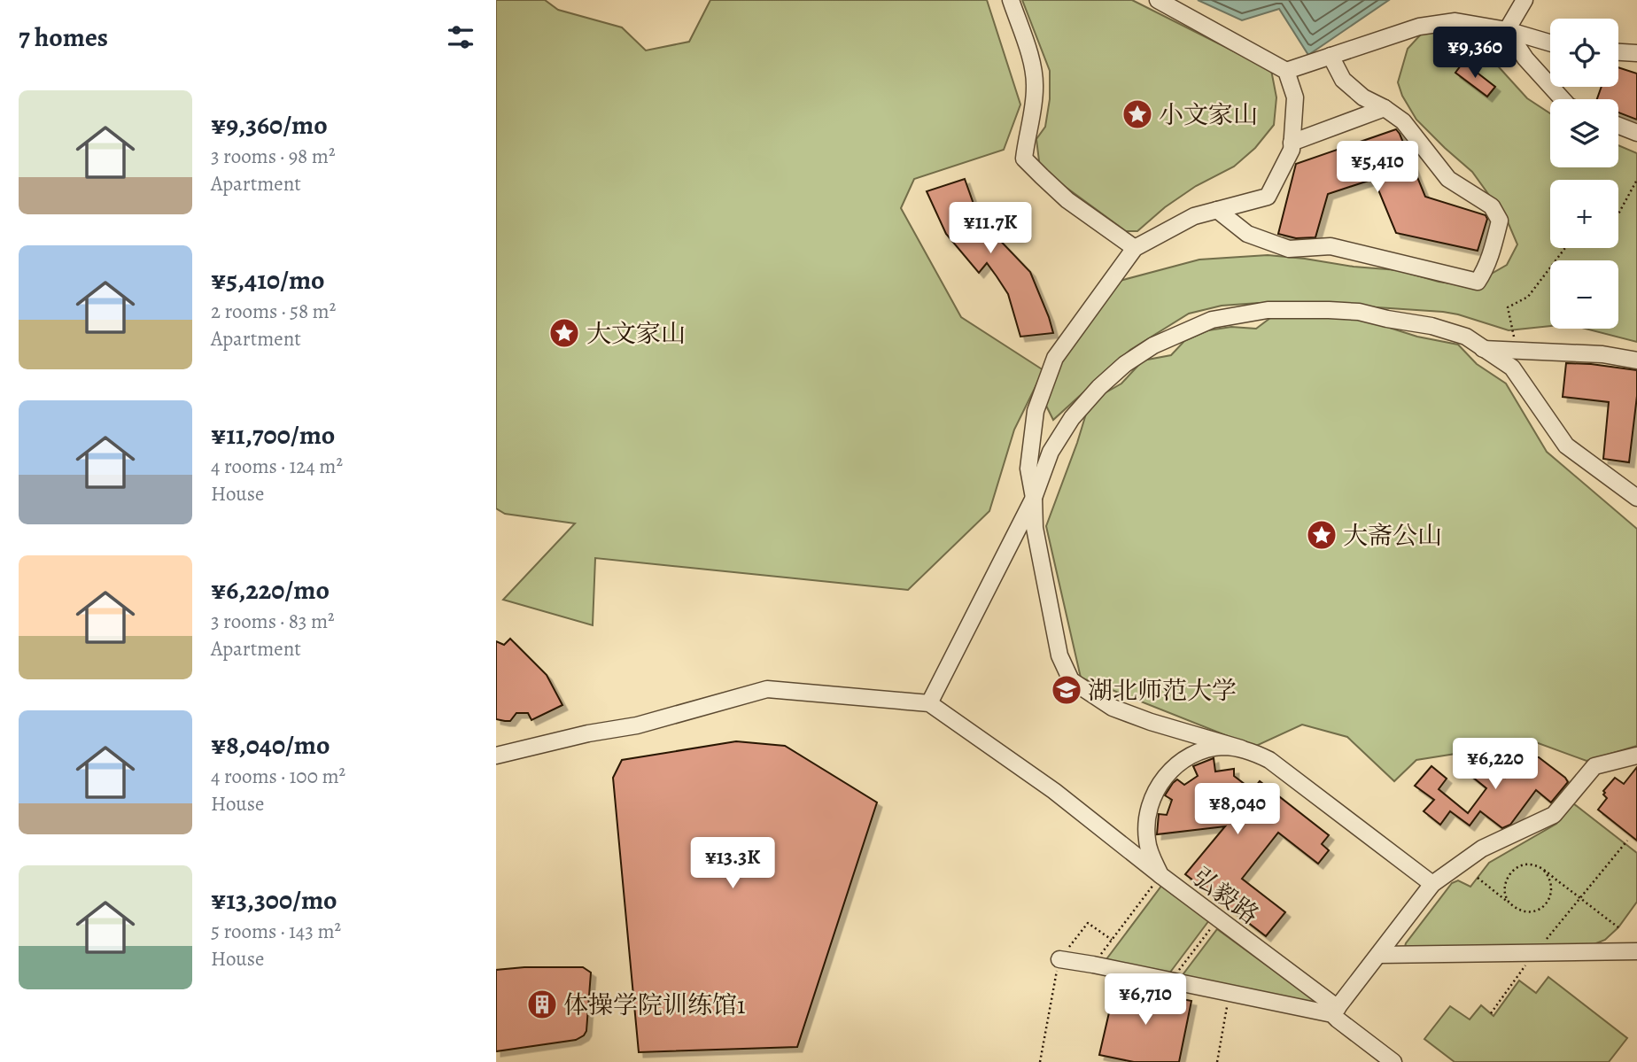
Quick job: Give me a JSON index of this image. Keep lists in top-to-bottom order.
{
  "streets": {
    "street": ["弘毅路"]
  },
  "places": {
    "place": ["小文家山", "大文家山", "大斋公山"],
    "school or university": ["湖北师范大学"],
    "building": ["体操学院训练馆1"]
  },
  "page": {
    "heading": "7 homes",
    "map_buttons": ["+", "−"],
    "price": [
      "¥9,360",
      "¥5,410",
      "¥11.7K",
      "¥6,220",
      "¥8,040",
      "¥13.3K",
      "¥6,710"
    ],
    "list": [
      {
        "name": "¥9,360/mo",
        "note": "3 rooms · 98 m² · Apartment"
      },
      {
        "name": "¥5,410/mo",
        "note": "2 rooms · 58 m² · Apartment"
      },
      {
        "name": "¥11,700/mo",
        "note": "4 rooms · 124 m² · House"
      },
      {
        "name": "¥6,220/mo",
        "note": "3 rooms · 83 m² · Apartment"
      },
      {
        "name": "¥8,040/mo",
        "note": "4 rooms · 100 m² · House"
      },
      {
        "name": "¥13,300/mo",
        "note": "5 rooms · 143 m² · House"
      }
    ]
  }
}
